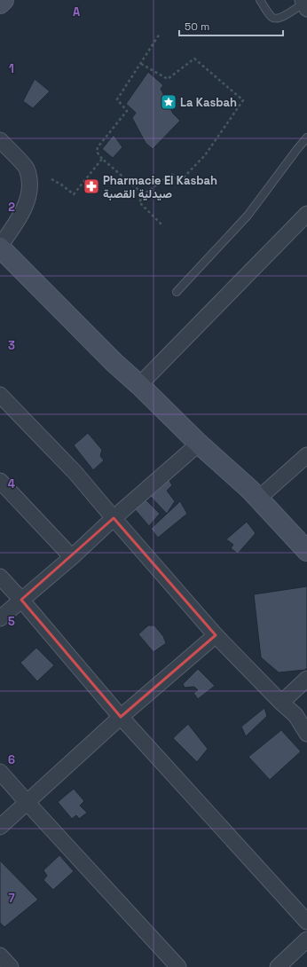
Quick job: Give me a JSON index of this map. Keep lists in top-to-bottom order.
{
  "places": {
    "place": ["La Kasbah"],
    "pharmacy": ["Pharmacie El Kasbah صيدلية القصبة"]
  },
  "scale_bar": "50 m",
  "grid": {
    "columns": ["A"],
    "rows": [
      "1",
      "2",
      "3",
      "4",
      "5",
      "6",
      "7"
    ]
  }
}
